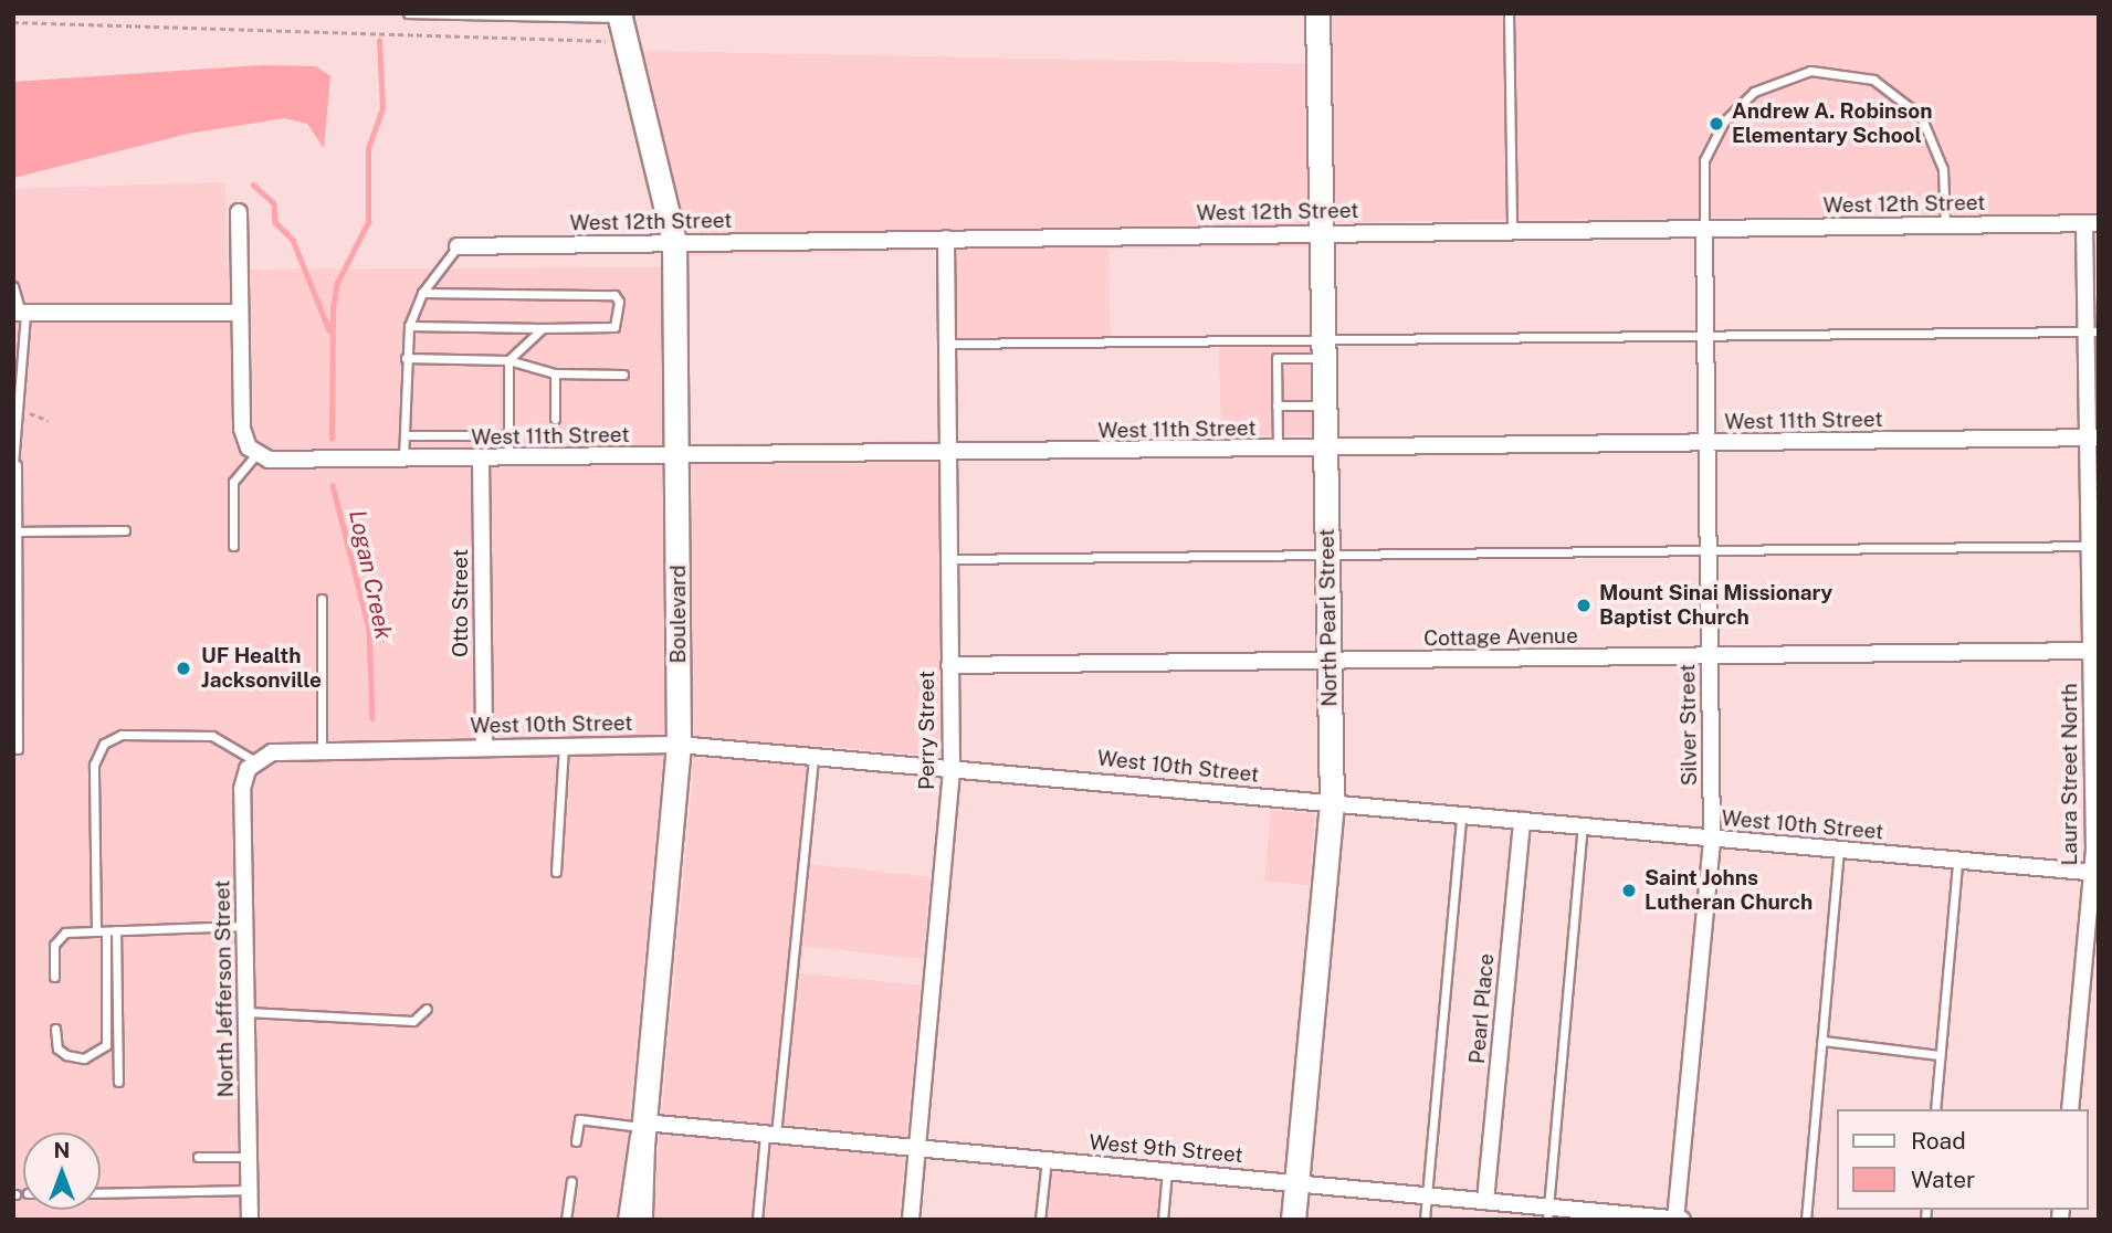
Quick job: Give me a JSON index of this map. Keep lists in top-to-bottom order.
{
  "streets": {
    "main road": ["Boulevard", "North Pearl Street"],
    "street": [
      "West 12th Street",
      "West 11th Street",
      "Otto Street",
      "Cottage Avenue",
      "West 10th Street",
      "Silver Street",
      "Perry Street",
      "Laura Street North",
      "North Jefferson Street",
      "Pearl Place",
      "West 9th Street"
    ]
  },
  "crossings": [
    ["West 12th Street", "Boulevard"],
    ["West 12th Street", "North Pearl Street"],
    ["West 12th Street", "Silver Street"],
    ["West 12th Street", "Perry Street"],
    ["West 12th Street", "Laura Street North"],
    ["West 11th Street", "Otto Street"],
    ["West 11th Street", "Boulevard"],
    ["West 11th Street", "North Pearl Street"],
    ["West 11th Street", "Silver Street"],
    ["West 11th Street", "Perry Street"],
    ["West 11th Street", "Laura Street North"],
    ["Otto Street", "West 10th Street"],
    ["Boulevard", "West 10th Street"],
    ["Boulevard", "West 9th Street"],
    ["North Pearl Street", "Cottage Avenue"],
    ["North Pearl Street", "West 10th Street"],
    ["North Pearl Street", "West 9th Street"],
    ["Cottage Avenue", "Silver Street"],
    ["Cottage Avenue", "Perry Street"],
    ["Cottage Avenue", "Laura Street North"],
    ["West 10th Street", "Silver Street"],
    ["West 10th Street", "Perry Street"],
    ["West 10th Street", "Laura Street North"],
    ["West 10th Street", "North Jefferson Street"],
    ["West 10th Street", "Pearl Place"],
    ["Silver Street", "West 9th Street"],
    ["Perry Street", "West 9th Street"],
    ["Pearl Place", "West 9th Street"]
  ],
  "water": ["Logan Creek"],
  "places": [
    "Andrew A. Robinson Elementary School",
    "Mount Sinai Missionary Baptist Church",
    "UF Health Jacksonville",
    "Saint Johns Lutheran Church"
  ],
  "legend": ["Road", "Water"],
  "north": "top"
}
